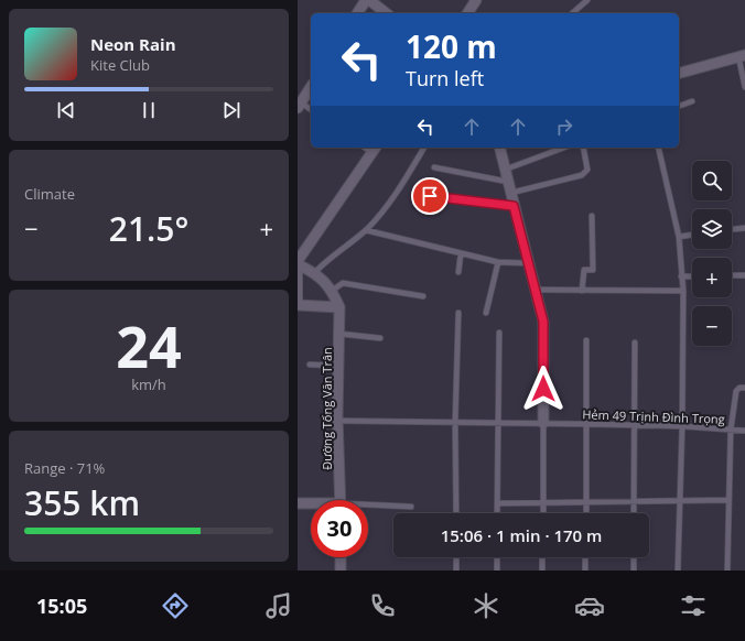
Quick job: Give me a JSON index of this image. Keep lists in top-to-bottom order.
{
  "streets": {
    "street": ["Đường Tống Văn Trân"],
    "lane": ["Hẻm 49 Trịnh Đình Trọng"]
  },
  "crossings": [
    ["Đường Tống Văn Trân", "Hẻm 49 Trịnh Đình Trọng"]
  ],
  "page": {
    "turn": ["120 m", "Turn left"],
    "song": ["Neon Rain", "Kite Club"],
    "tile": [
      "Climate",
      ["24", "km/h"],
      ["Range · 71%", "355 km"]
    ],
    "map_buttons": ["+", "−"],
    "heat": ["−", "21.5°", "+"],
    "limit": "30",
    "trip": "15:06 · 1 min · 170 m",
    "tabs": "15:05"
  }
}
